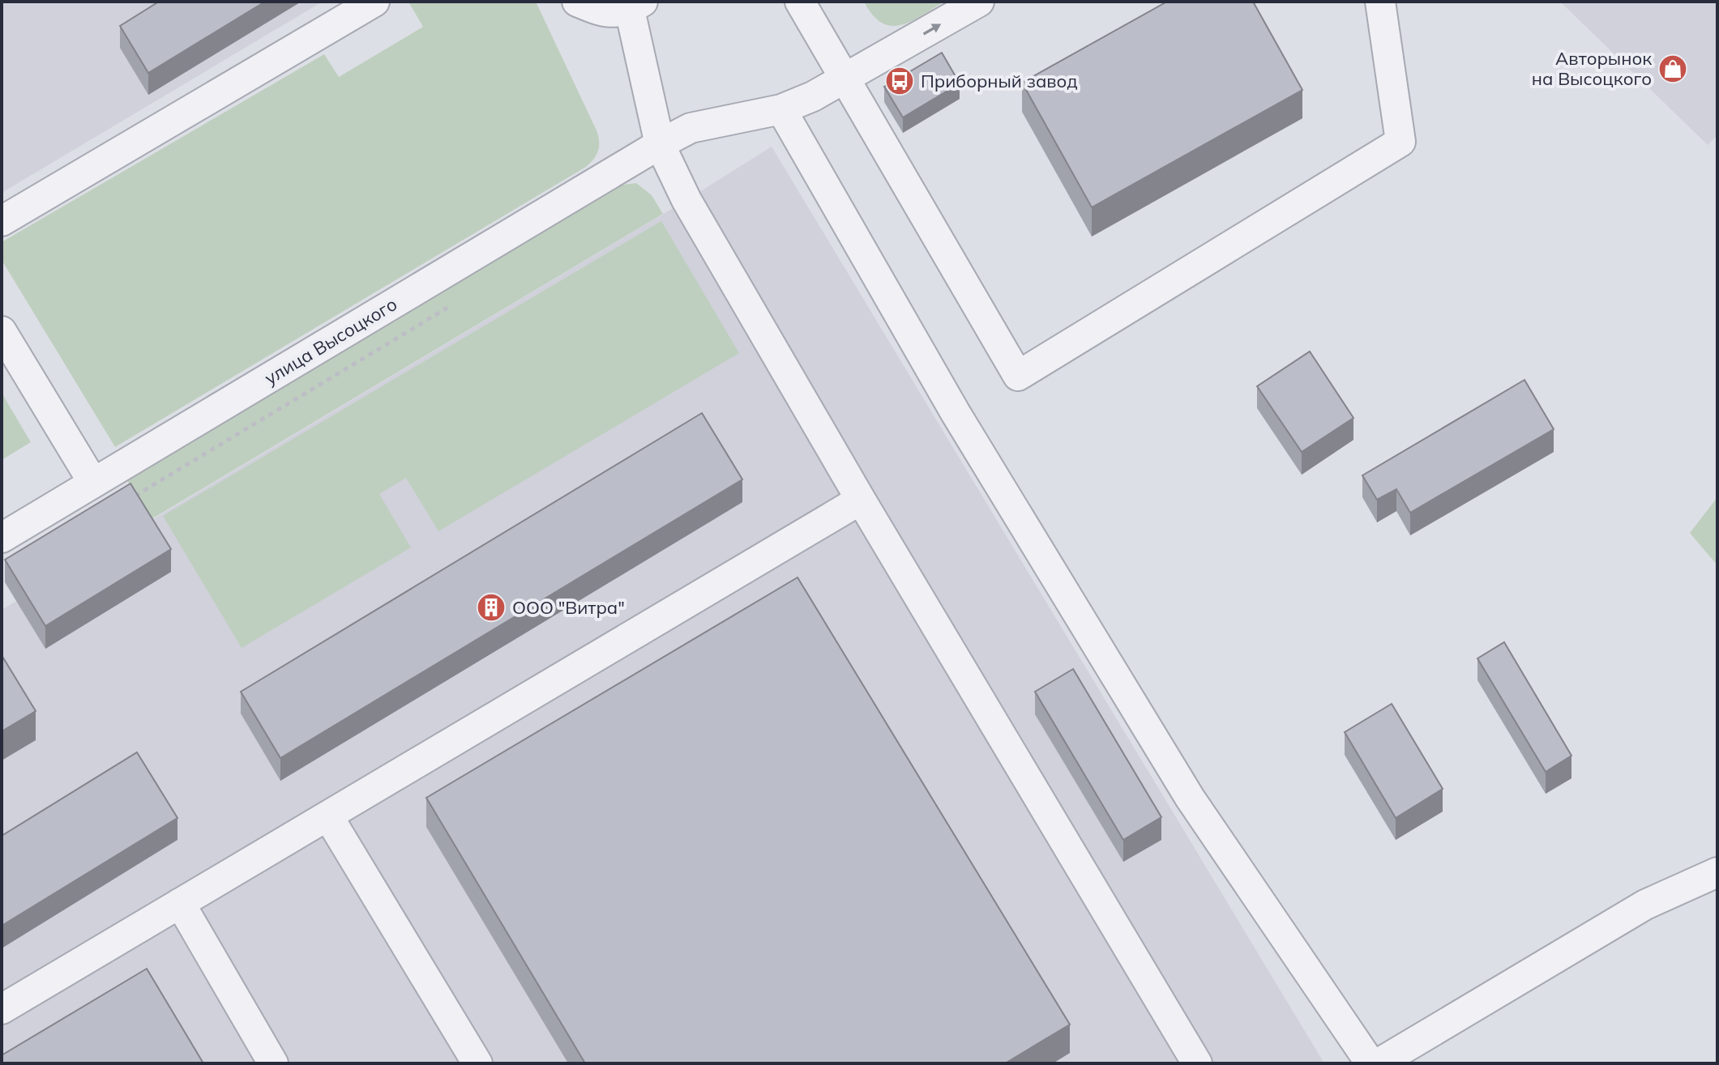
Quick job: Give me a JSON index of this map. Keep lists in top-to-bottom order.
{
  "streets": {
    "street": ["улица Высоцкого"]
  },
  "places": {
    "shop": ["Авторынок на Высоцкого"],
    "bus stop": ["Приборный завод"],
    "building": ["ООО \"Витра\""]
  }
}
